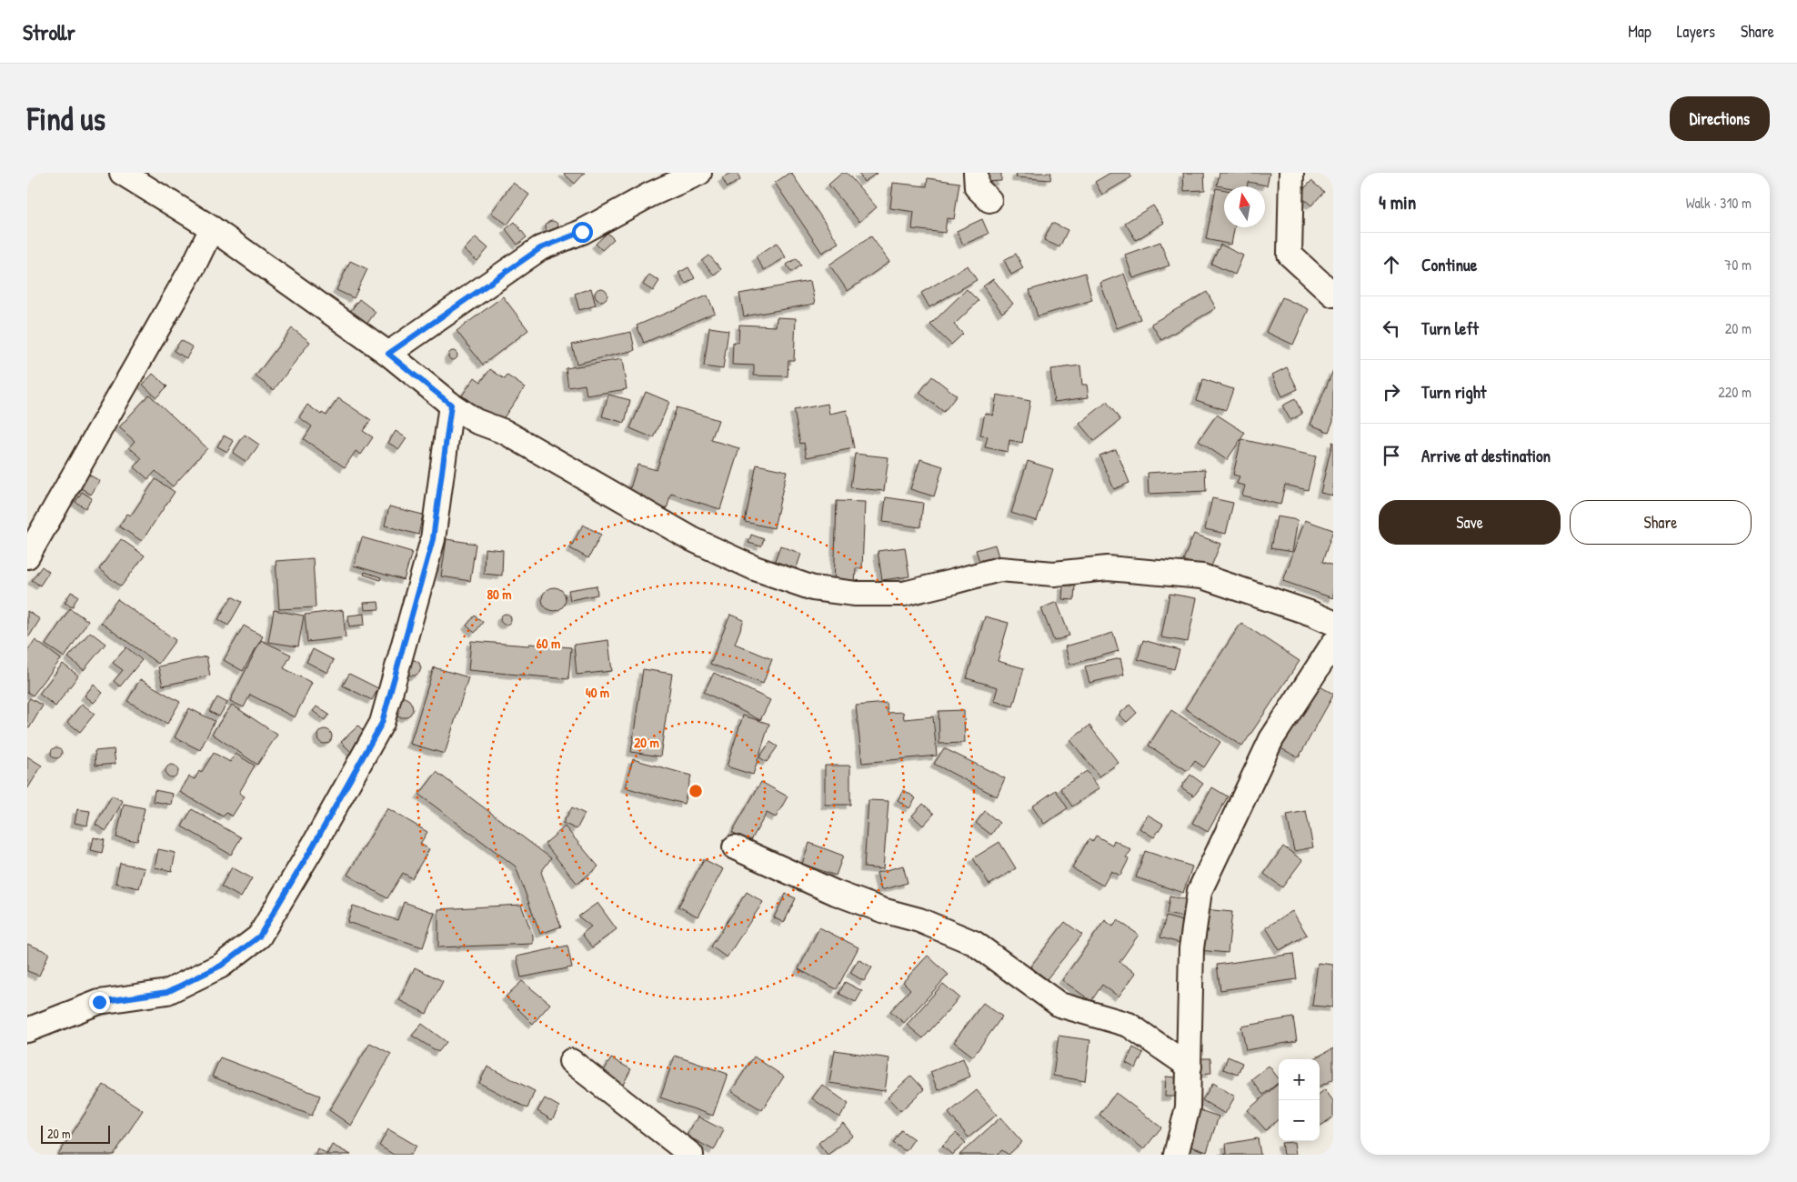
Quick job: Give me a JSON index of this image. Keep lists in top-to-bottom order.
{
  "scale_bar": "20 m",
  "north": "top",
  "page": {
    "header": "Strollr",
    "nav": ["Map", "Layers", "Share"],
    "buttons": [
      "Directions",
      ["Save", "Share"]
    ],
    "title": "Find us",
    "heading": ["4 min", "Walk · 310 m"],
    "list": [
      ["Continue", "70 m"],
      ["Turn left", "20 m"],
      ["Turn right", "220 m"],
      "Arrive at destination"
    ],
    "map_buttons": ["+", "−"],
    "scale": "20 m"
  },
  "rings": [
    "80 m",
    "60 m",
    "40 m",
    "20 m"
  ]
}
